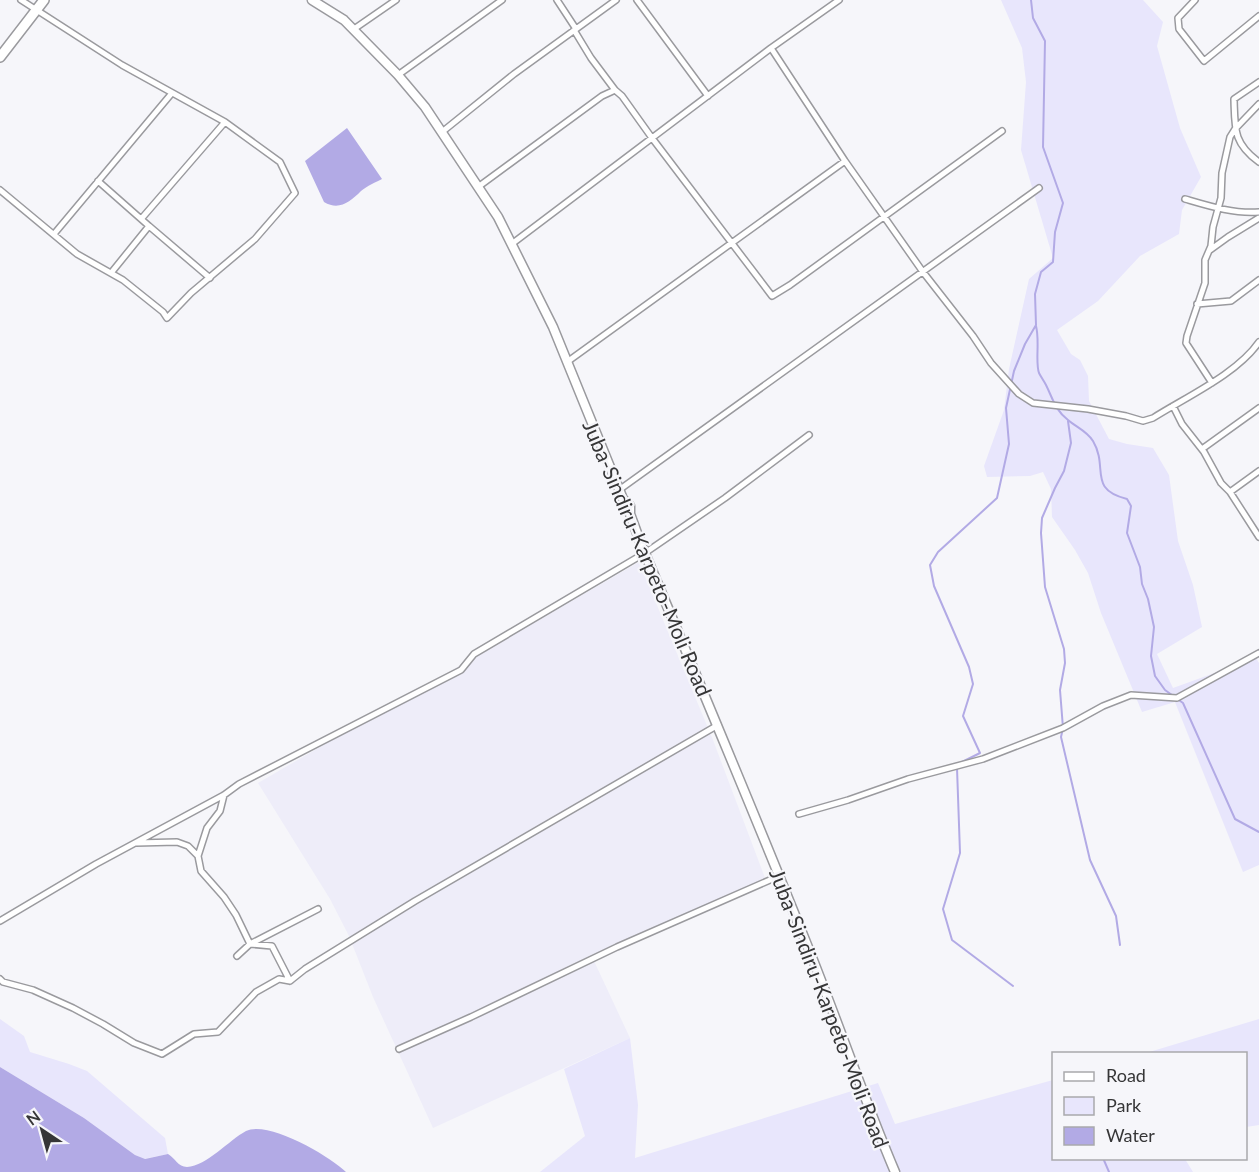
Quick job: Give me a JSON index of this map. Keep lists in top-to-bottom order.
{
  "streets": {
    "main road": ["Juba-Sindiru-Karpeto-Moli Road"]
  },
  "legend": ["Road", "Park", "Water"],
  "north": "top left"
}
